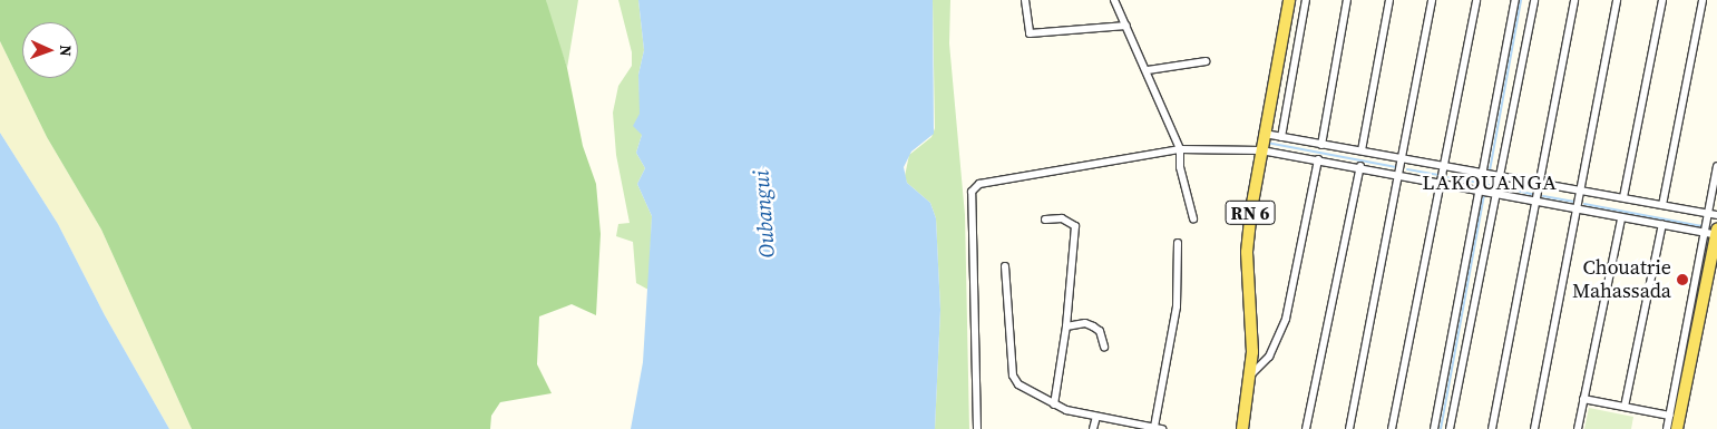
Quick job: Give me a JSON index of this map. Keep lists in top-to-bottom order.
{
  "streets": {
    "main road": ["RN 6"]
  },
  "districts": ["LAKOUANGA"],
  "water": ["Oubangui"],
  "places": ["Chouatrie Mahassada"],
  "north": "right"
}
